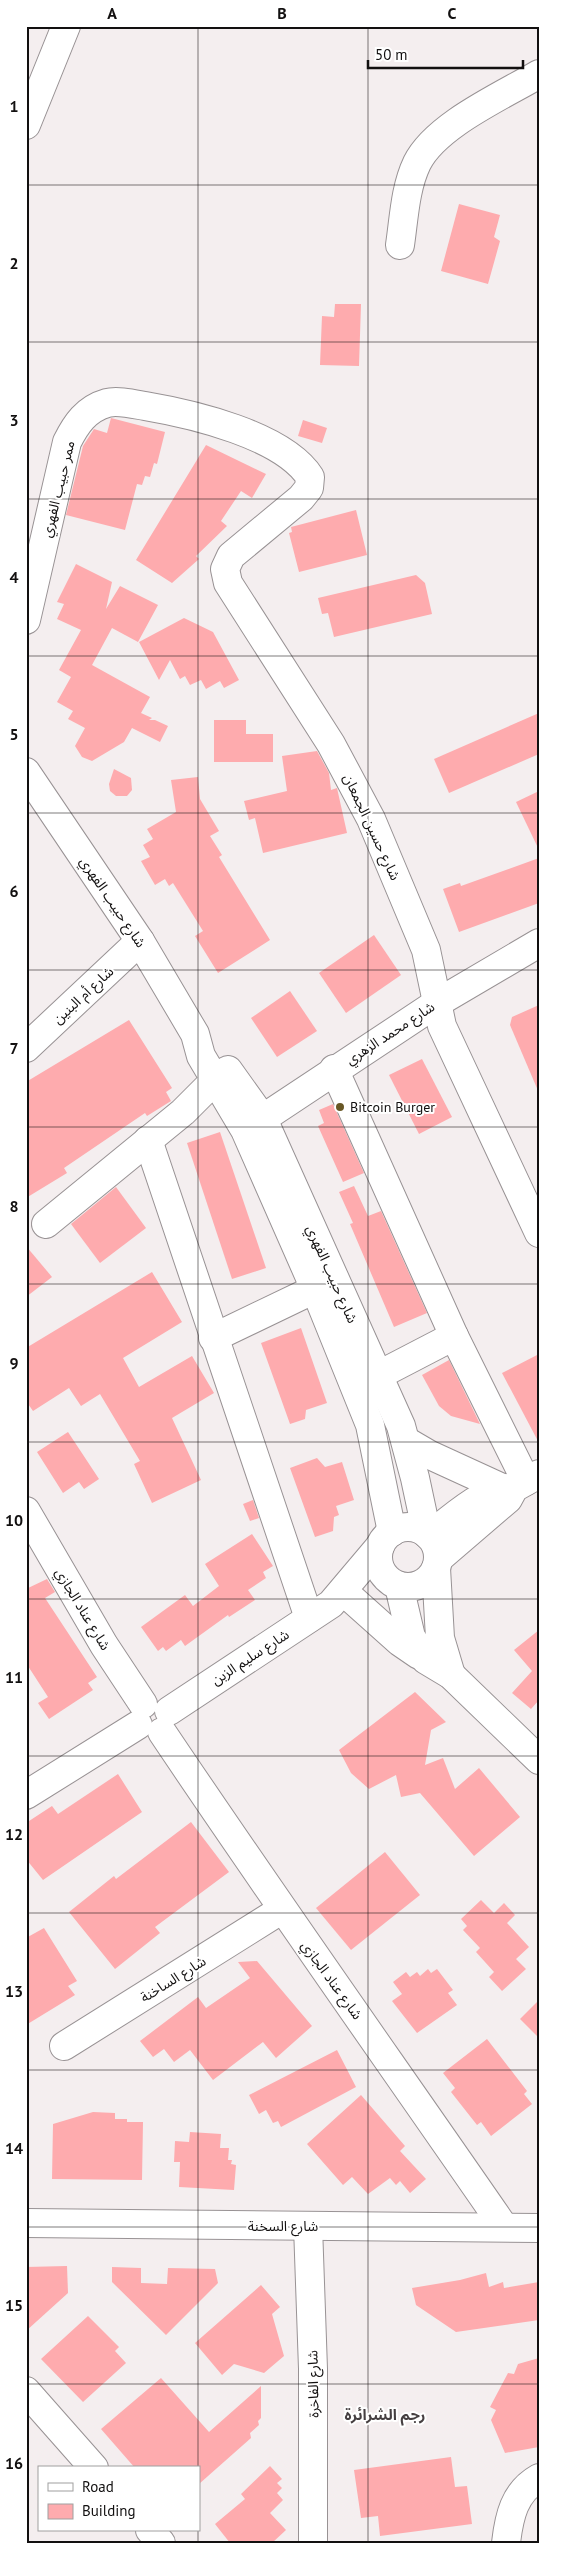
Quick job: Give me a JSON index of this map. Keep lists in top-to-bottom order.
{
  "streets": {
    "street": [
      "ممر حبيب الفهري",
      "شارع حسين الجمعان",
      "شارع حبيب الفهري",
      "شارع أم البنين",
      "شارع محمد الزهري",
      "شارع عناد الجازي",
      "شارع سليم الزبن",
      "شارع الساخنة",
      "شارع السخنة",
      "شارع الفاخرة"
    ]
  },
  "crossings": [
    ["ممر حبيب الفهري", "شارع حسين الجمعان"],
    ["شارع حسين الجمعان", "شارع محمد الزهري"],
    ["شارع حبيب الفهري", "شارع أم البنين"],
    ["شارع حبيب الفهري", "شارع محمد الزهري"],
    ["شارع حبيب الفهري", "شارع سليم الزبن"],
    ["شارع عناد الجازي", "شارع سليم الزبن"],
    ["شارع عناد الجازي", "شارع الساخنة"],
    ["شارع عناد الجازي", "شارع السخنة"],
    ["شارع السخنة", "شارع الفاخرة"]
  ],
  "districts": ["رجم الشرائرة"],
  "places": ["Bitcoin Burger"],
  "legend": ["Road", "Building"],
  "scale_bar": "50 m",
  "grid": {
    "columns": ["A", "B", "C"],
    "rows": [
      "1",
      "2",
      "3",
      "4",
      "5",
      "6",
      "7",
      "8",
      "9",
      "10",
      "11",
      "12",
      "13",
      "14",
      "15",
      "16"
    ]
  }
}
